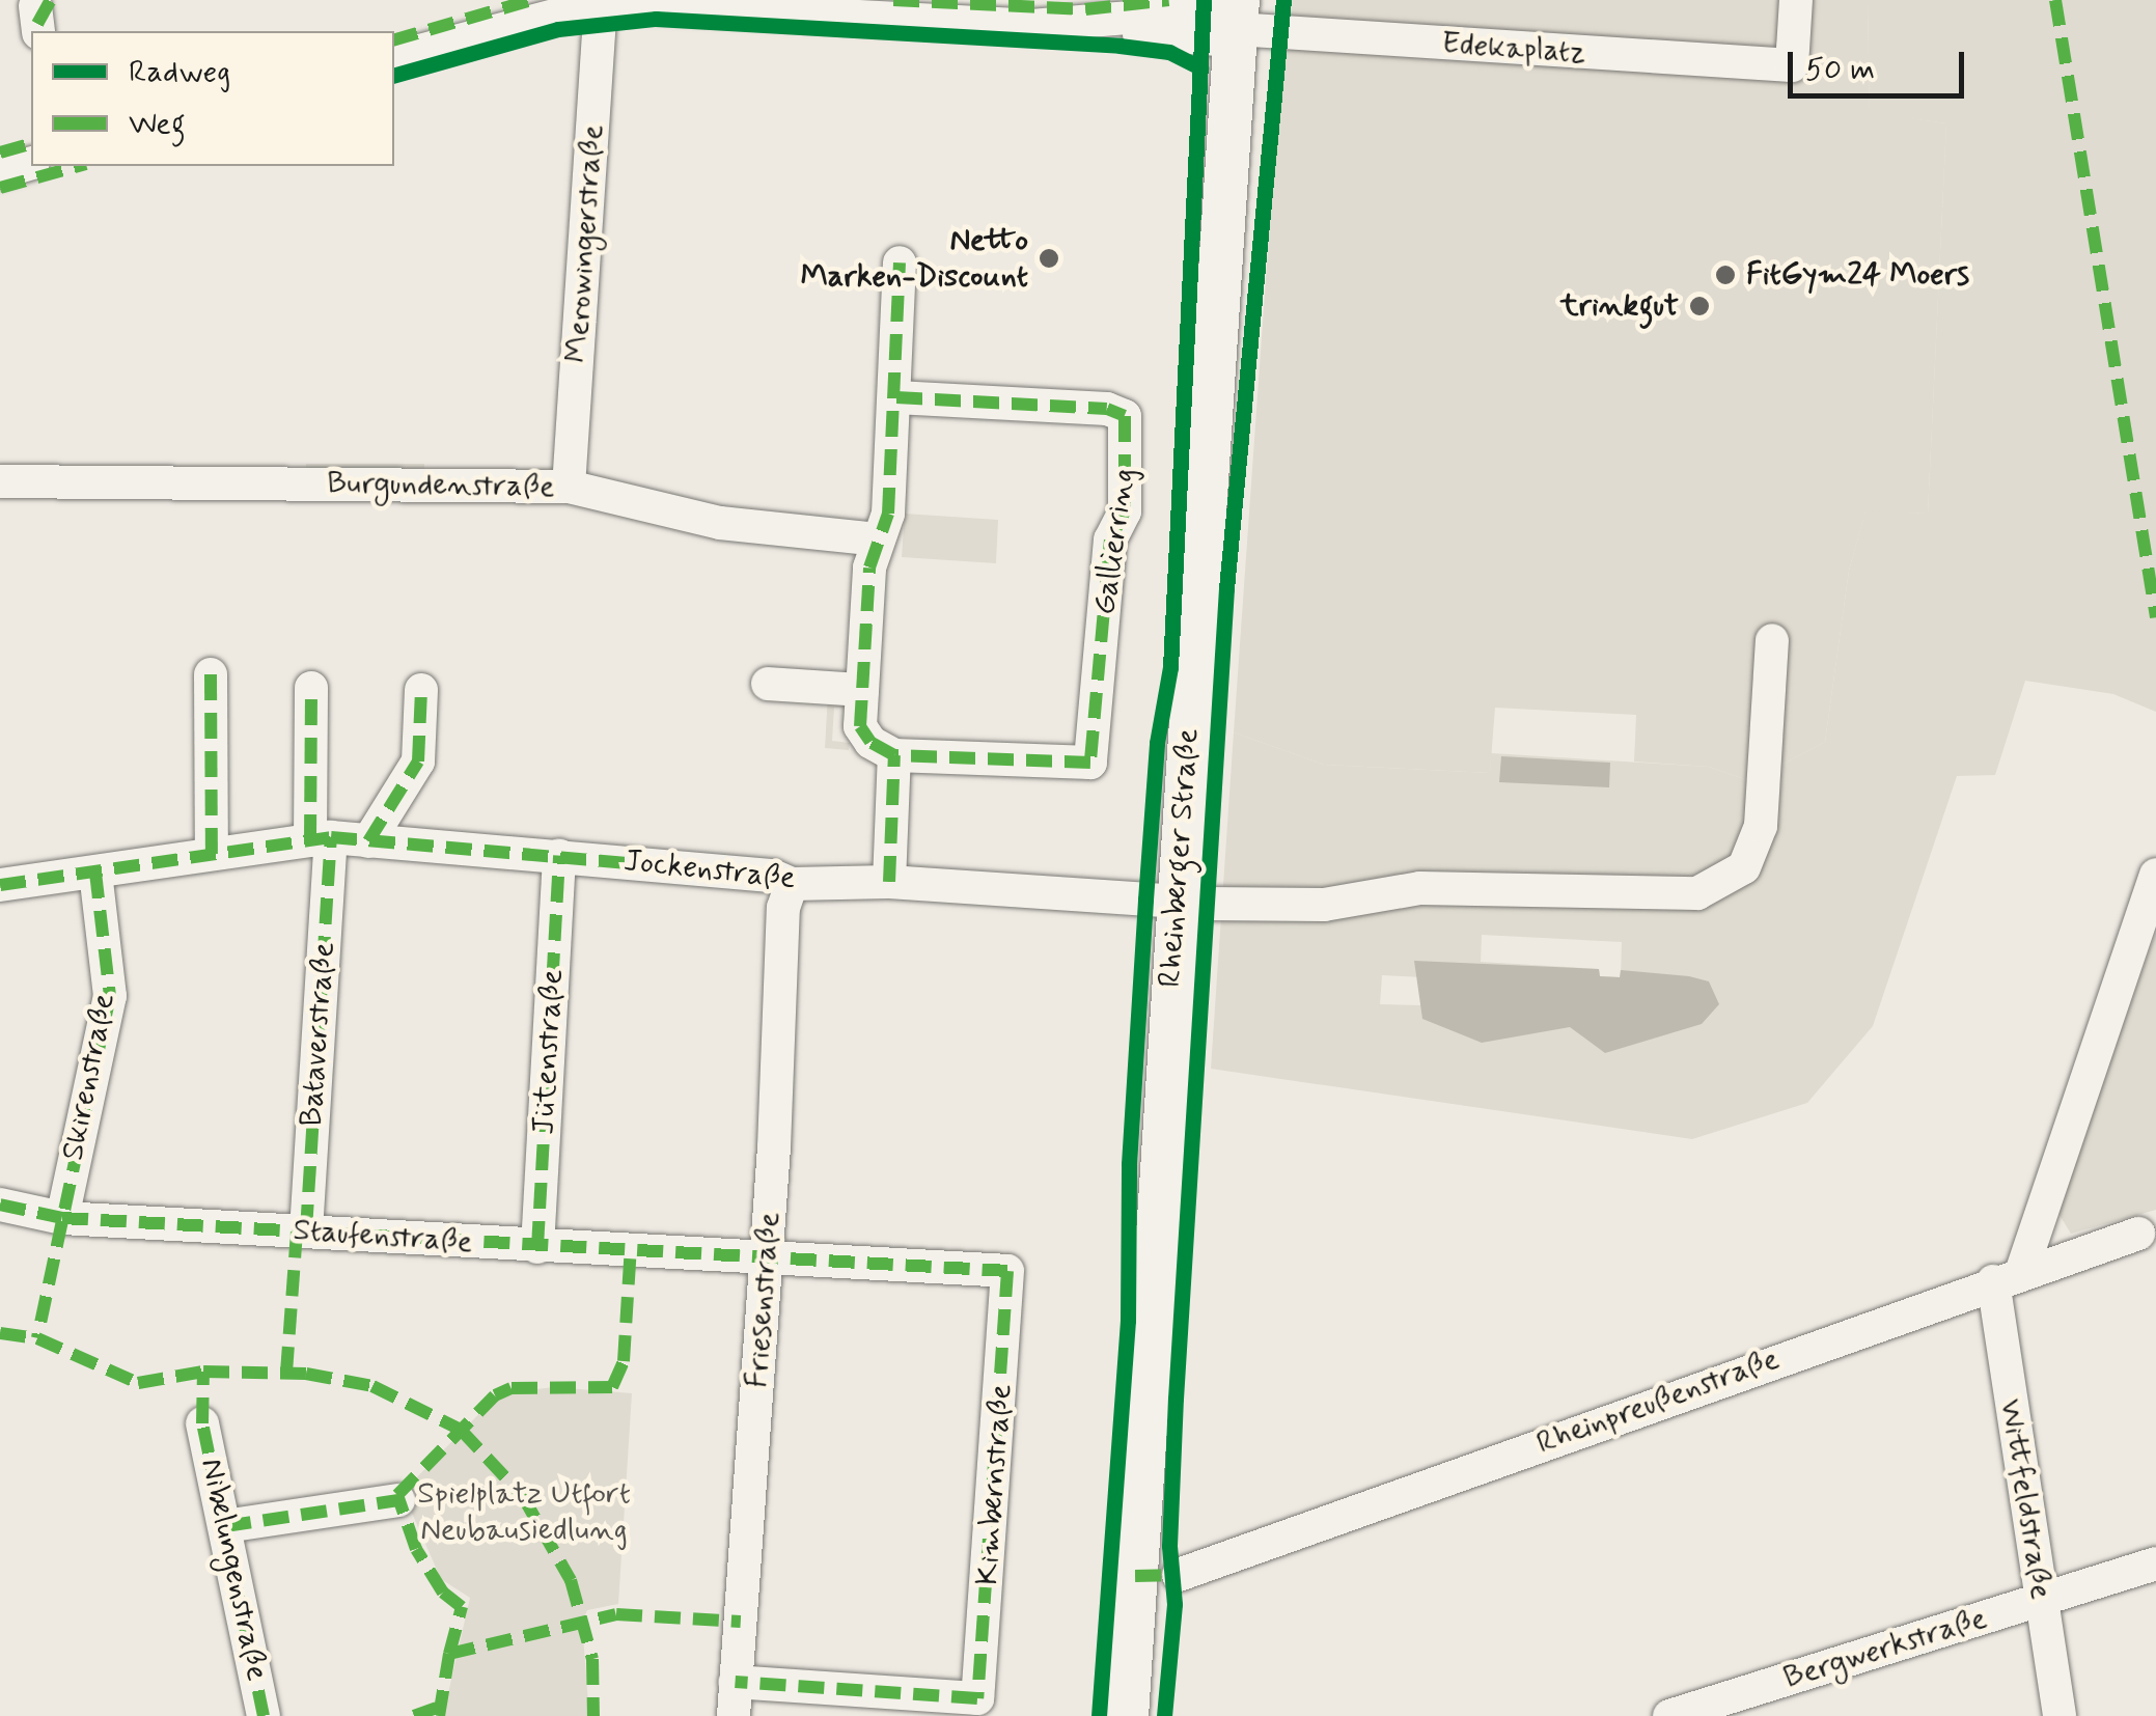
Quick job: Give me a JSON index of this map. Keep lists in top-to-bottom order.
{
  "streets": {
    "main road": ["Rheinberger Straße"],
    "street": [
      "Edekaplatz",
      "Merowingerstraße",
      "Burgundenstraße",
      "Gallierring",
      "Jockenstraße",
      "Bataverstraße",
      "Jütenstraße",
      "Skirenstraße",
      "Staufenstraße",
      "Friesenstraße",
      "Rheinpreußenstraße",
      "Kimbernstraße",
      "Wittfeldstraße",
      "Nibelungenstraße",
      "Bergwerkstraße"
    ]
  },
  "crossings": [
    ["Edekaplatz", "Merowingerstraße"],
    ["Edekaplatz", "Rheinberger Straße"],
    ["Merowingerstraße", "Burgundenstraße"],
    ["Rheinberger Straße", "Jockenstraße"],
    ["Jockenstraße", "Bataverstraße"],
    ["Jockenstraße", "Jütenstraße"],
    ["Jockenstraße", "Skirenstraße"],
    ["Jockenstraße", "Friesenstraße"],
    ["Bataverstraße", "Staufenstraße"],
    ["Jütenstraße", "Staufenstraße"],
    ["Skirenstraße", "Staufenstraße"],
    ["Staufenstraße", "Friesenstraße"],
    ["Staufenstraße", "Kimbernstraße"],
    ["Friesenstraße", "Kimbernstraße"],
    ["Rheinpreußenstraße", "Wittfeldstraße"],
    ["Wittfeldstraße", "Bergwerkstraße"]
  ],
  "parks": ["Spielplatz Utfort Neubausiedlung"],
  "places": ["Netto Marken-Discount", "FitGym24 Moers", "trinkgut"],
  "legend": ["Radweg", "Weg"],
  "scale_bar": "50 m"
}
